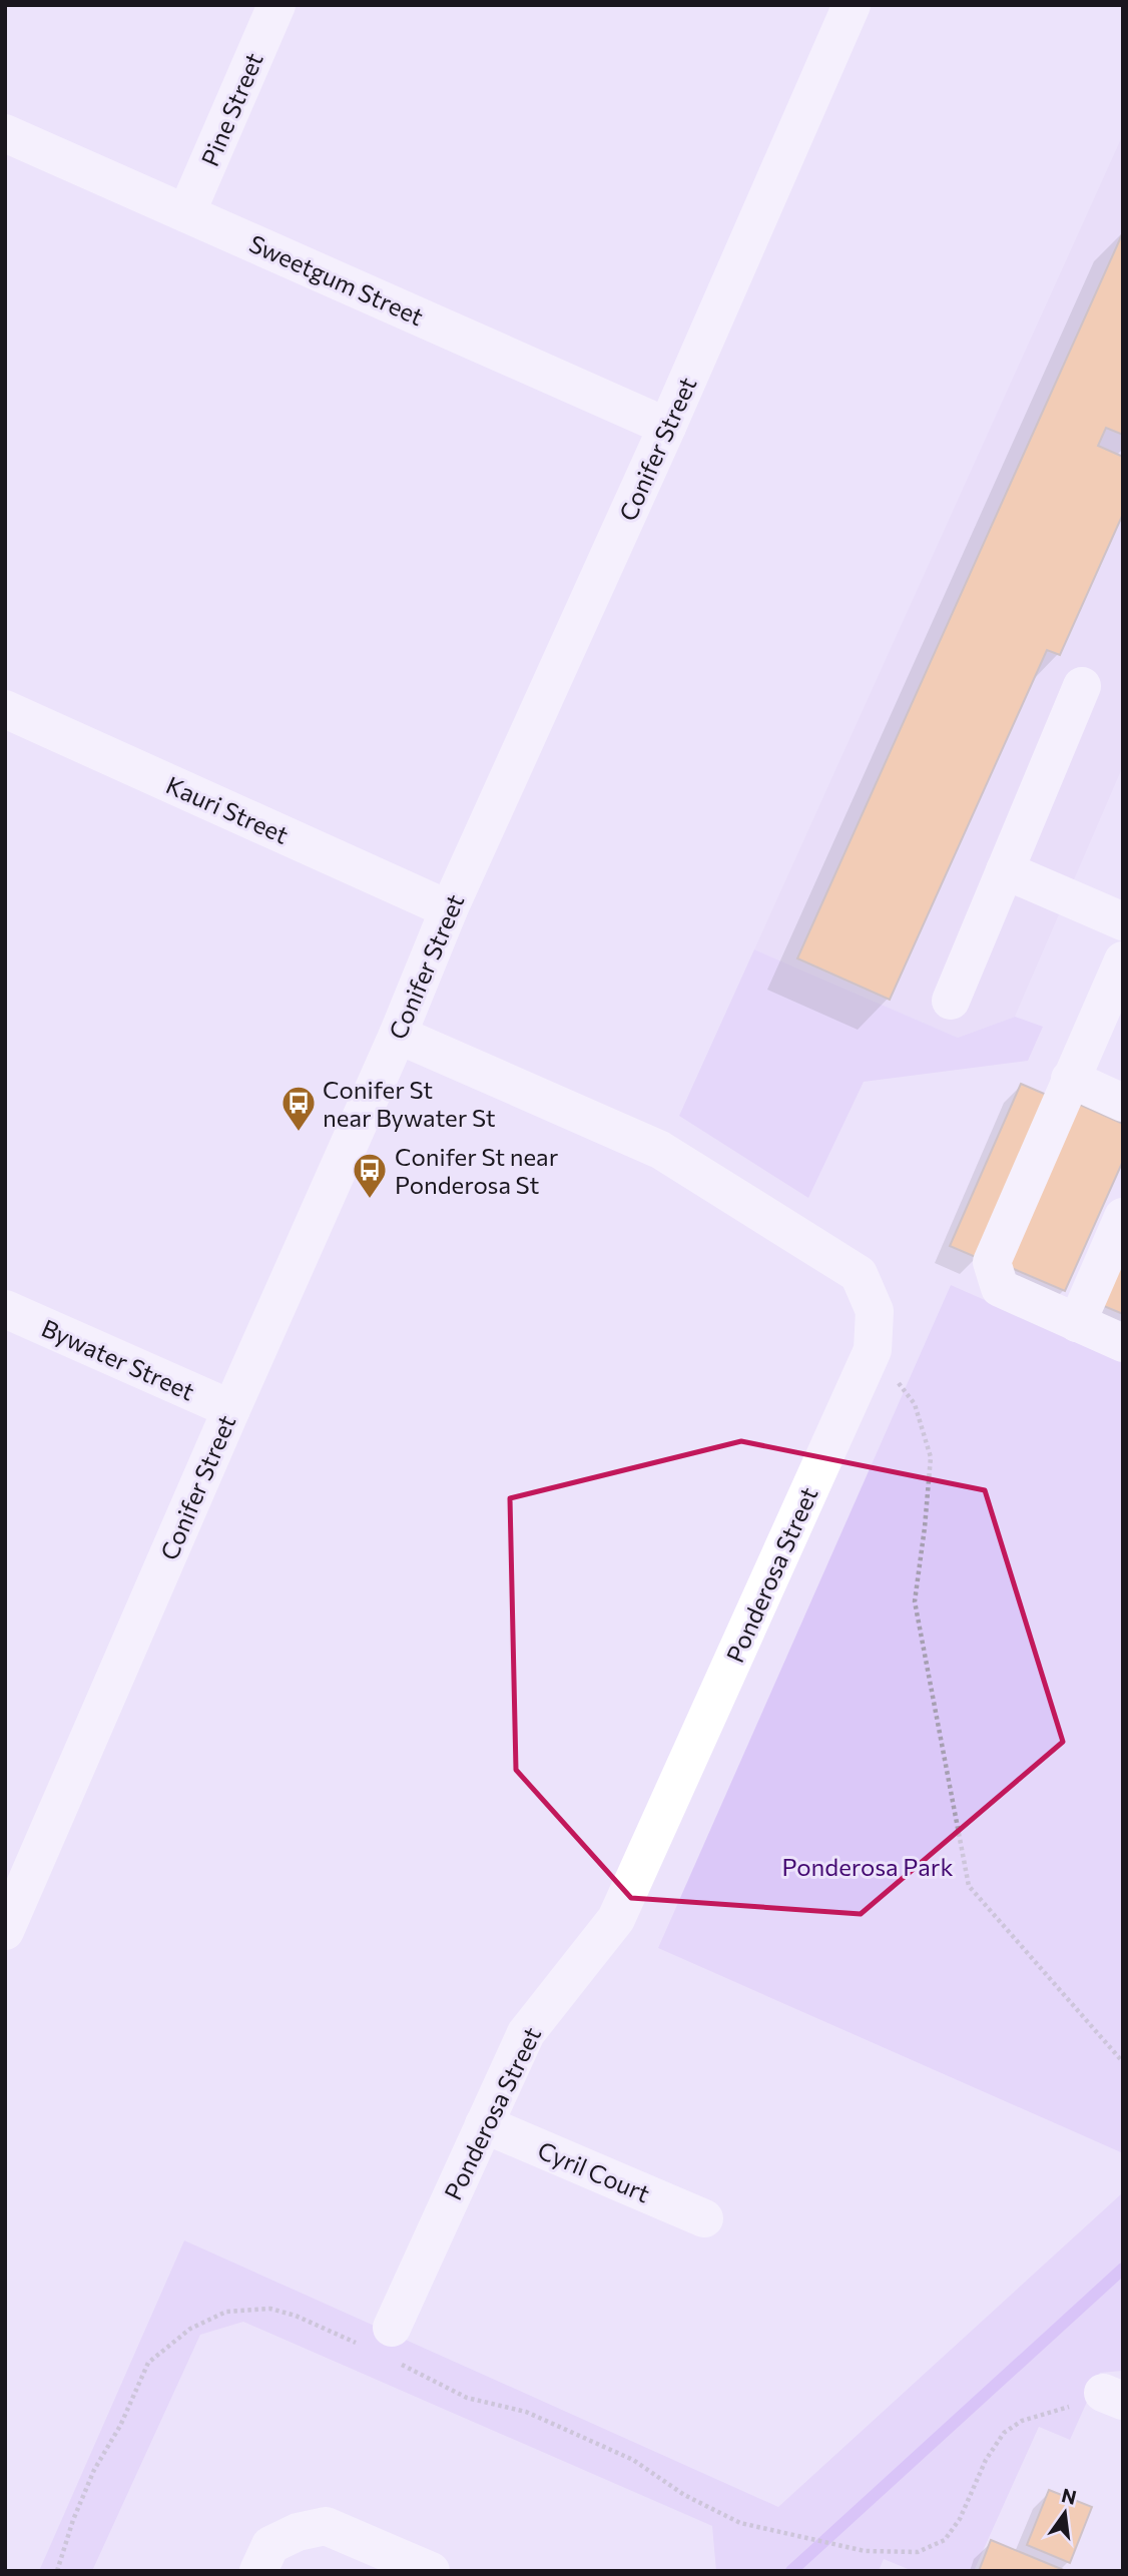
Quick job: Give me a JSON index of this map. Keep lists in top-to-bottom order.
{
  "streets": {
    "street": [
      "Pine Street",
      "Sweetgum Street",
      "Conifer Street",
      "Kauri Street",
      "Bywater Street",
      "Ponderosa Street",
      "Cyril Court"
    ]
  },
  "crossings": [
    ["Pine Street", "Sweetgum Street"],
    ["Sweetgum Street", "Conifer Street"],
    ["Conifer Street", "Kauri Street"],
    ["Conifer Street", "Bywater Street"],
    ["Conifer Street", "Ponderosa Street"],
    ["Ponderosa Street", "Cyril Court"]
  ],
  "parks": ["Ponderosa Park"],
  "places": {
    "bus stop": ["Conifer St near Bywater St", "Conifer St near Ponderosa St"]
  },
  "north": "top"
}
